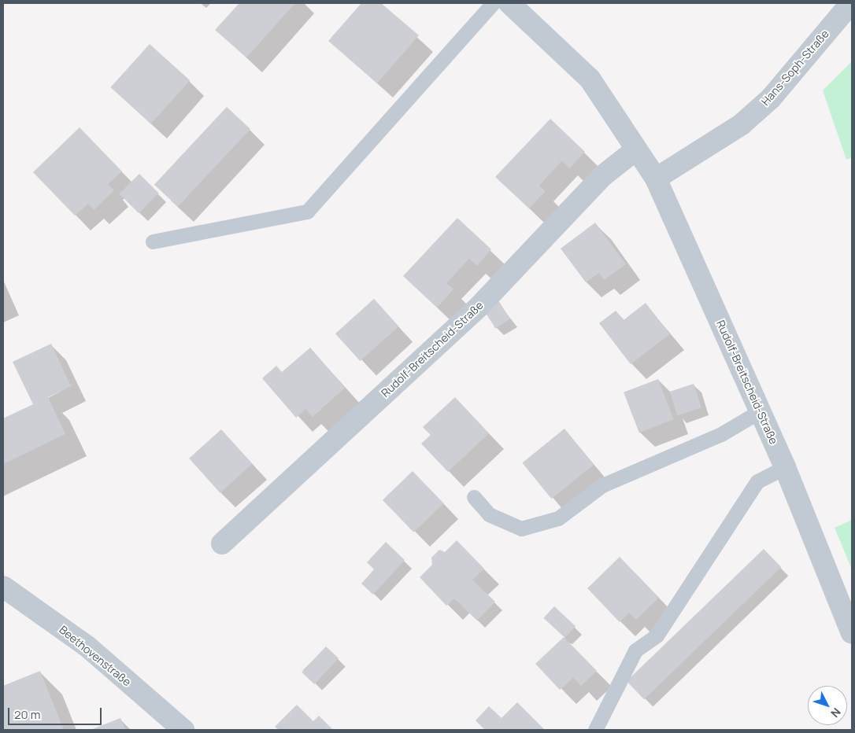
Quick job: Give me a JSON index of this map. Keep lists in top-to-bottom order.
{
  "streets": {
    "street": ["Hans-Soph-Straße", "Rudolf-Breitscheid-Straße", "Beethovenstraße"]
  },
  "crossings": [
    ["Hans-Soph-Straße", "Rudolf-Breitscheid-Straße"]
  ],
  "scale_bar": "20 m",
  "north": "bottom right"
}
